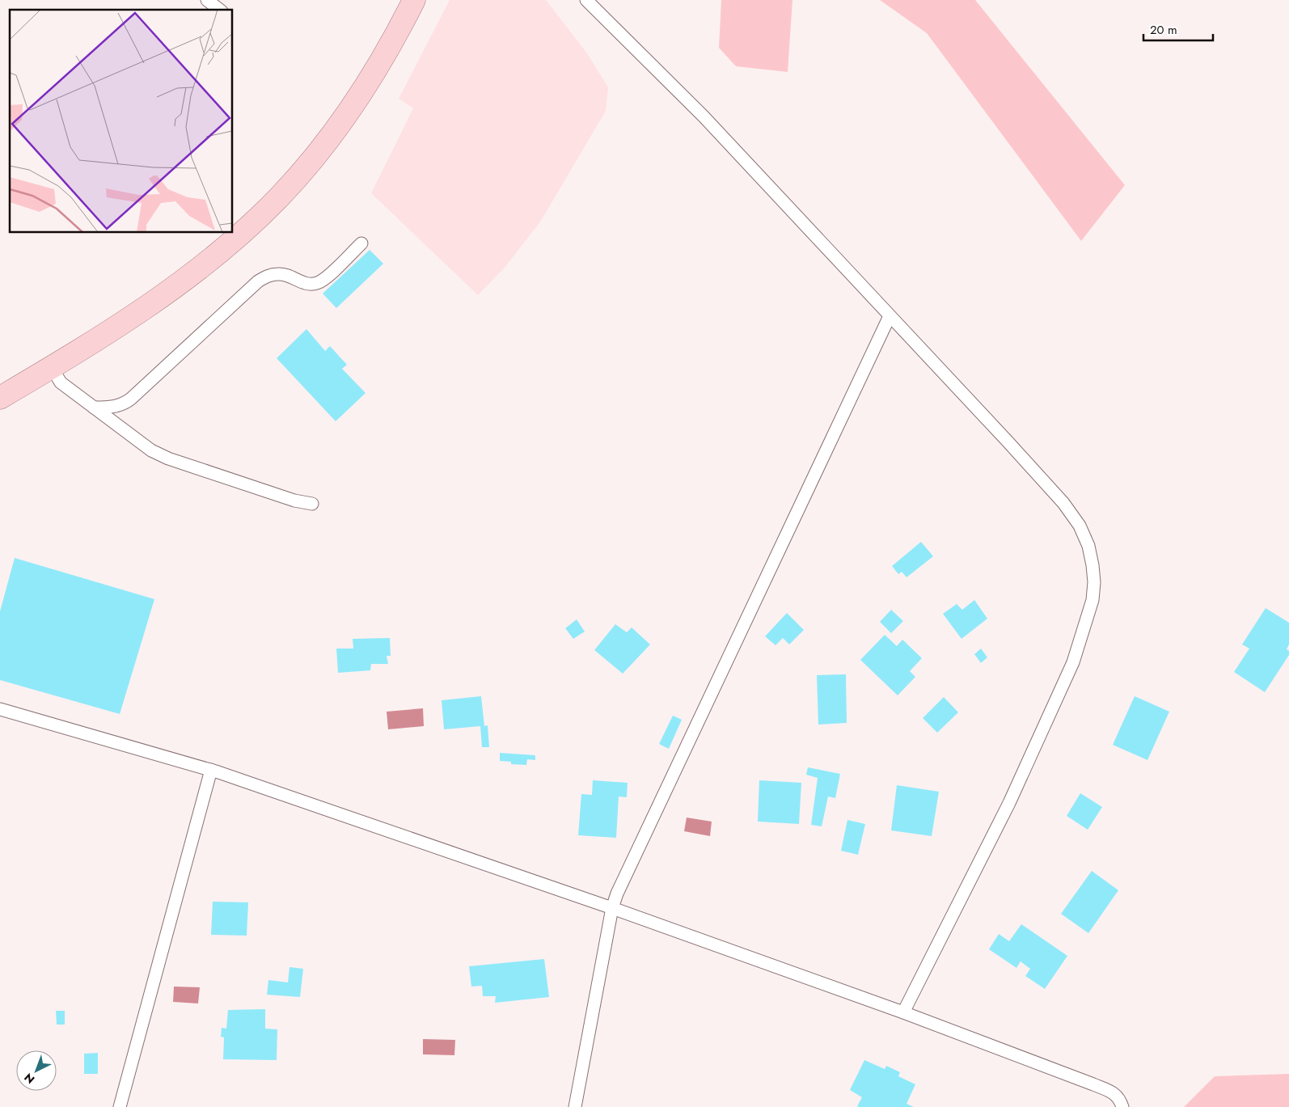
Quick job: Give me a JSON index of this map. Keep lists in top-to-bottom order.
{
  "scale_bar": "20 m",
  "north": "bottom left"
}
